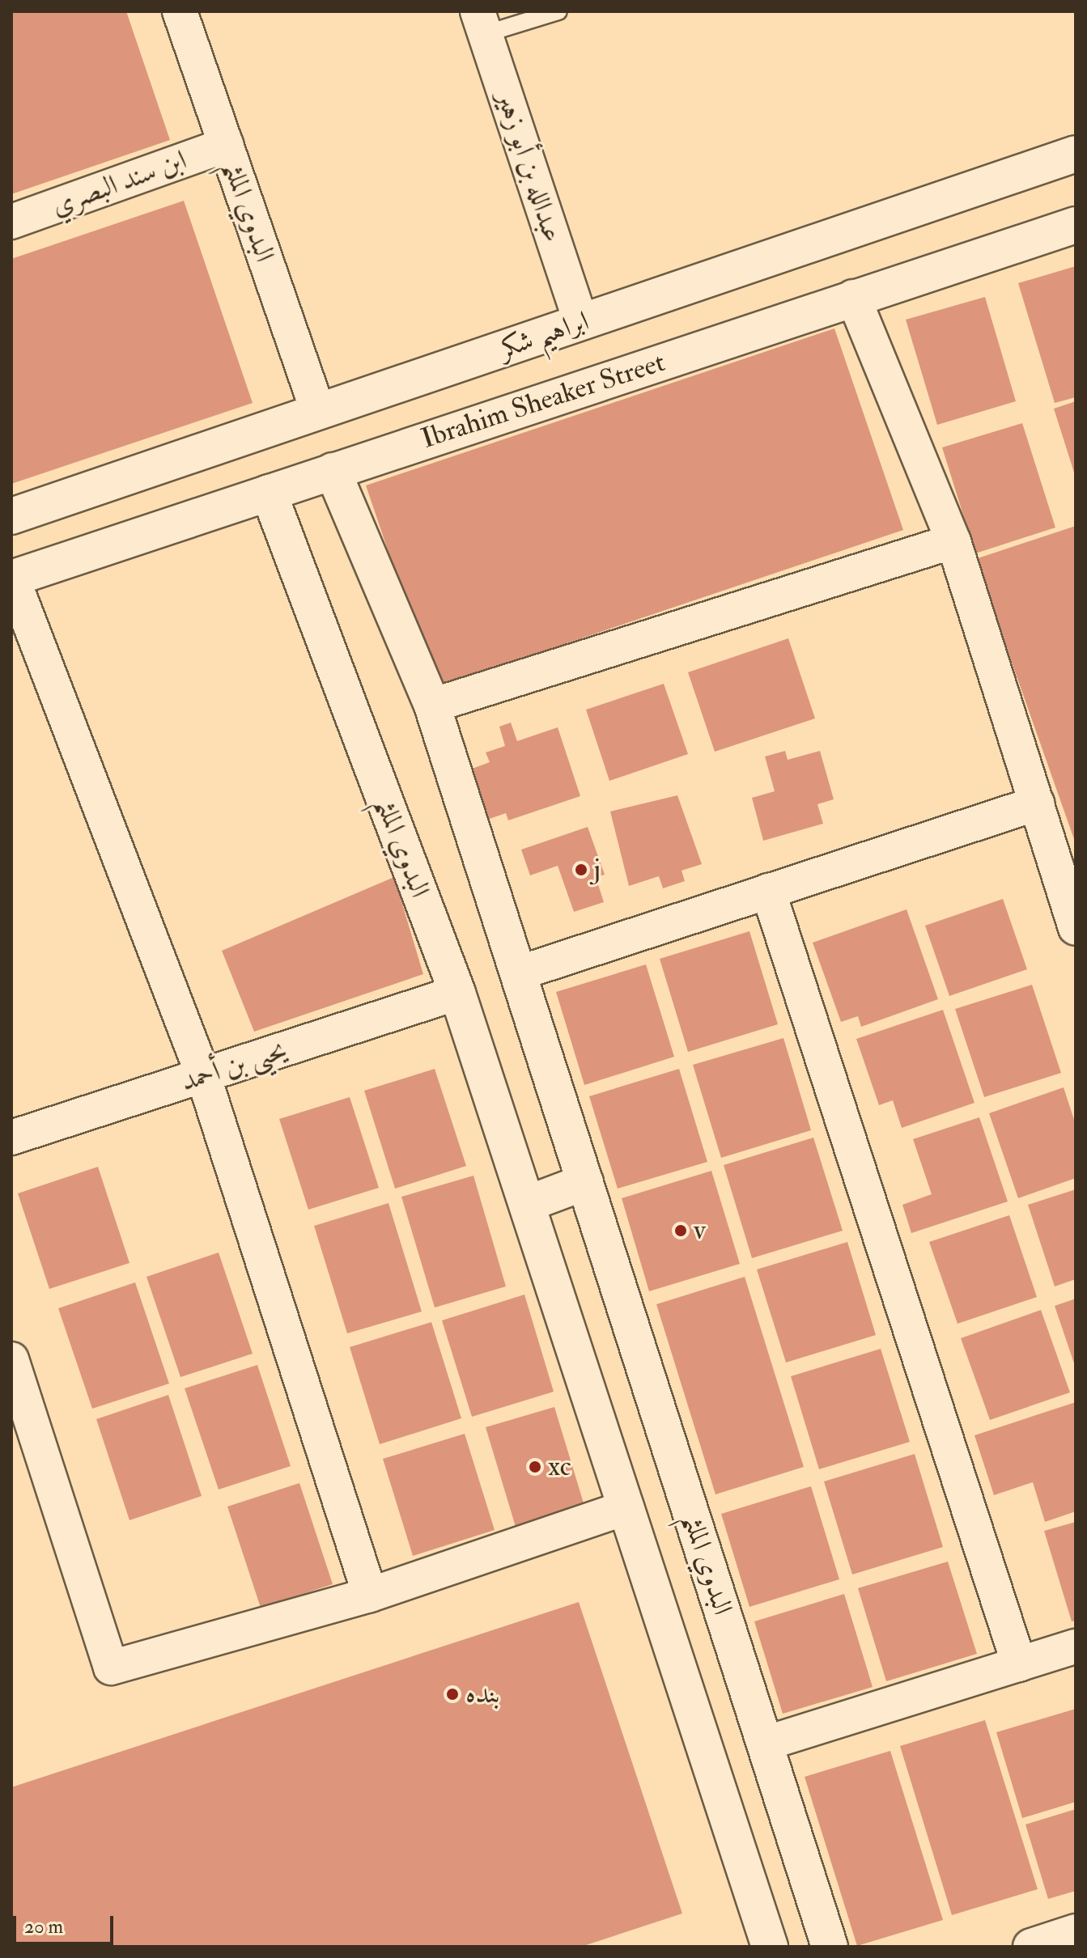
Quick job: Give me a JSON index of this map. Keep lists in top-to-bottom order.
{
  "streets": {
    "street": [
      "عبدالله بن أبو زهير",
      "ابن سند البصري",
      "البدوي الملثم",
      "ابراهيم شكر",
      "Ibrahim Sheaker Street",
      "يحيى بن أحمد"
    ]
  },
  "crossings": [
    ["عبدالله بن أبو زهير", "ابراهيم شكر"],
    ["ابن سند البصري", "البدوي الملثم"],
    ["البدوي الملثم", "ابراهيم شكر"],
    ["البدوي الملثم", "Ibrahim Sheaker Street"],
    ["البدوي الملثم", "يحيى بن أحمد"]
  ],
  "places": [
    "j",
    "v",
    "xc",
    "بنده"
  ],
  "scale_bar": "20 m"
}
